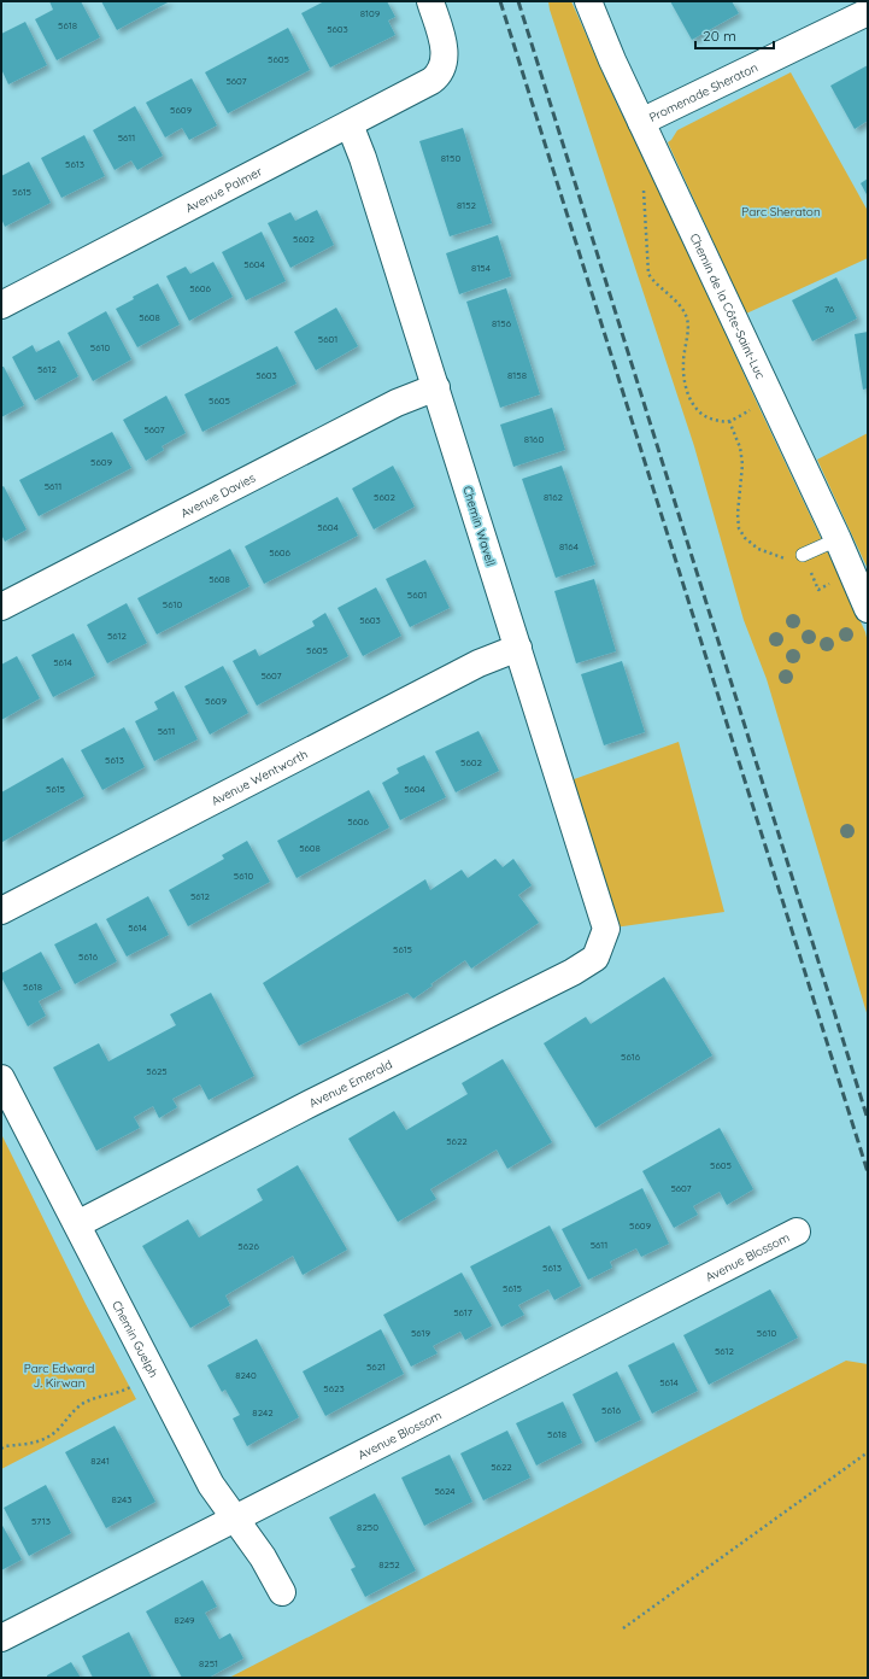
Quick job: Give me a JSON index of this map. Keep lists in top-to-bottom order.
{
  "streets": {
    "street": [
      "Promenade Sheraton",
      "Avenue Palmer",
      "Chemin de la Côte-Saint-Luc",
      "Avenue Davies",
      "Chemin Wavell",
      "Avenue Wentworth",
      "Avenue Emerald",
      "Avenue Blossom",
      "Chemin Guelph"
    ]
  },
  "crossings": [
    ["Promenade Sheraton", "Chemin de la Côte-Saint-Luc"],
    ["Avenue Palmer", "Chemin Wavell"],
    ["Avenue Davies", "Chemin Wavell"],
    ["Chemin Wavell", "Avenue Wentworth"],
    ["Chemin Wavell", "Avenue Emerald"],
    ["Avenue Emerald", "Chemin Guelph"],
    ["Avenue Blossom", "Chemin Guelph"]
  ],
  "parks": ["Parc Sheraton", "Parc Edward J. Kirwan"],
  "house_numbers": [
    "8109",
    "5618",
    "5603",
    "5605",
    "5607",
    "5609",
    "5611",
    "8150",
    "5613",
    "5615",
    "8152",
    "5602",
    "5604",
    "8154",
    "5606",
    "76",
    "5608",
    "8156",
    "5601",
    "5610",
    "5612",
    "5603",
    "8158",
    "5605",
    "5607",
    "8160",
    "5609",
    "5611",
    "5602",
    "8162",
    "5604",
    "8164",
    "5606",
    "5608",
    "5601",
    "5610",
    "5603",
    "5612",
    "5605",
    "5614",
    "5607",
    "5609",
    "5611",
    "5613",
    "5602",
    "5615",
    "5604",
    "5606",
    "5608",
    "5610",
    "5612",
    "5614",
    "5615",
    "5616",
    "5618",
    "5616",
    "5625",
    "5622",
    "5605",
    "5607",
    "5609",
    "5611",
    "5626",
    "5613",
    "5615",
    "5617",
    "5619",
    "5610",
    "5612",
    "5621",
    "8240",
    "5614",
    "5623",
    "5616",
    "8242",
    "5618",
    "8241",
    "5622",
    "5624",
    "8243",
    "5713",
    "8250",
    "8252",
    "8249",
    "8251"
  ],
  "scale_bar": "20 m"
}
